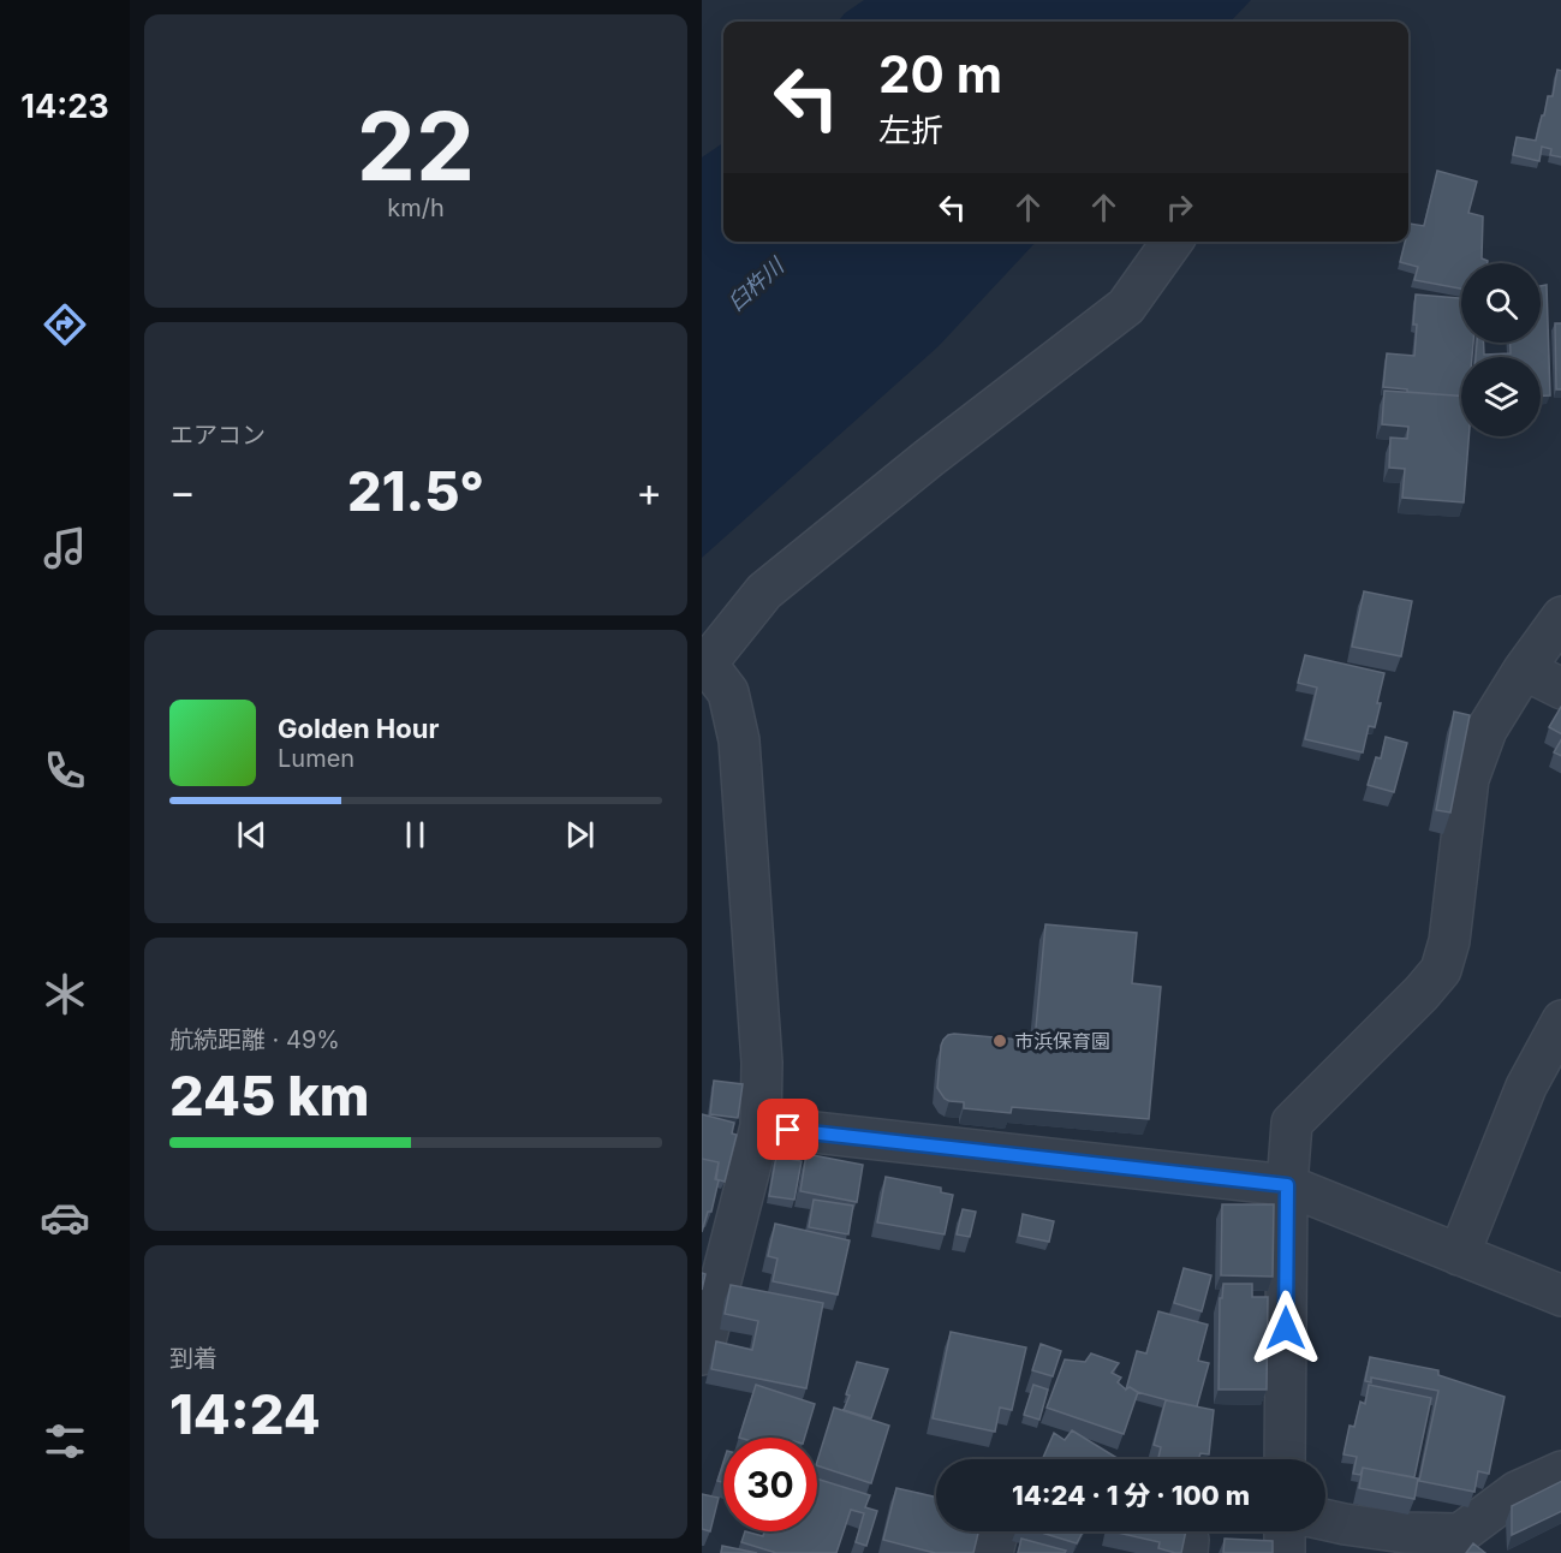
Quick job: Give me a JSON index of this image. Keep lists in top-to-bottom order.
{
  "water": ["臼杵川"],
  "places": ["市浜保育園"],
  "page": {
    "tabs": "14:23",
    "tile": [
      ["22", "km/h"],
      "エアコン",
      ["航続距離 · 49%", "245 km"],
      ["到着", "14:24"]
    ],
    "turn": ["20 m", "左折"],
    "heat": ["−", "21.5°", "+"],
    "song": ["Golden Hour", "Lumen"],
    "limit": "30",
    "trip": "14:24 · 1 分 · 100 m"
  }
}
